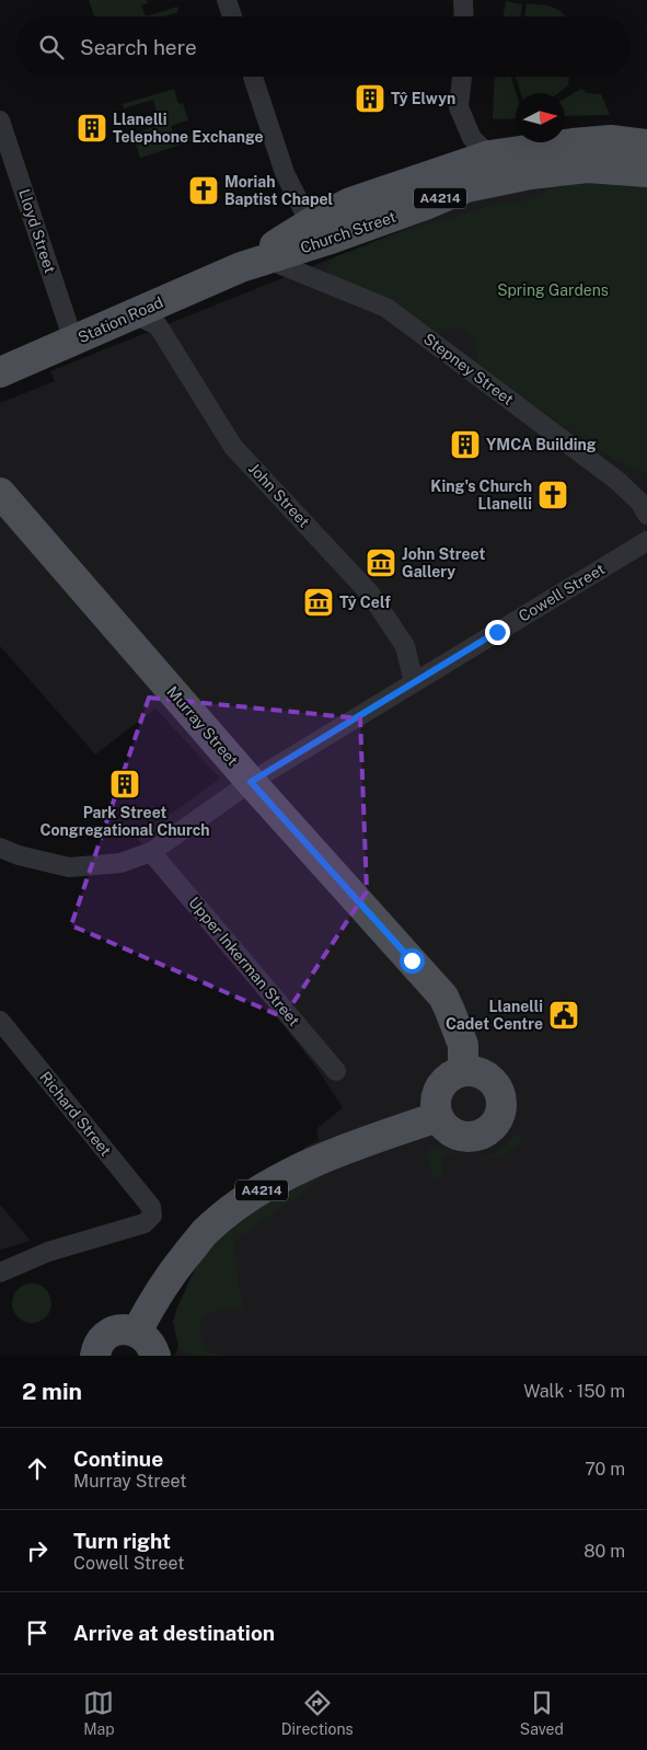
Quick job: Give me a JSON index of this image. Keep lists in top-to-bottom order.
{
  "streets": {
    "main road": [
      "A4214",
      "Church Street",
      "Station Road",
      "Murray Street"
    ],
    "street": [
      "Lloyd Street",
      "Stepney Street",
      "John Street",
      "Cowell Street",
      "Upper Inkerman Street",
      "Richard Street"
    ]
  },
  "crossings": [
    ["A4214", "Church Street"],
    ["A4214", "Station Road"],
    ["A4214", "Stepney Street"],
    ["A4214", "Murray Street"],
    ["Lloyd Street", "Station Road"],
    ["Station Road", "Stepney Street"],
    ["Station Road", "John Street"],
    ["John Street", "Cowell Street"],
    ["Cowell Street", "Murray Street"],
    ["Cowell Street", "Upper Inkerman Street"]
  ],
  "parks": ["Spring Gardens"],
  "places": {
    "building": [
      "Tŷ Elwyn",
      "Llanelli Telephone Exchange",
      "YMCA Building",
      "Park Street Congregational Church"
    ],
    "church": ["Moriah Baptist Chapel", "King's Church Llanelli"],
    "museum": ["John Street Gallery", "Tŷ Celf"],
    "public building": ["Llanelli Cadet Centre"]
  },
  "north": "right",
  "page": {
    "search": "Search here",
    "heading": ["2 min", "Walk · 150 m"],
    "list": [
      ["Continue", "Murray Street", "70 m"],
      ["Turn right", "Cowell Street", "80 m"],
      "Arrive at destination"
    ],
    "nav": ["Map", "Directions", "Saved"]
  }
}
